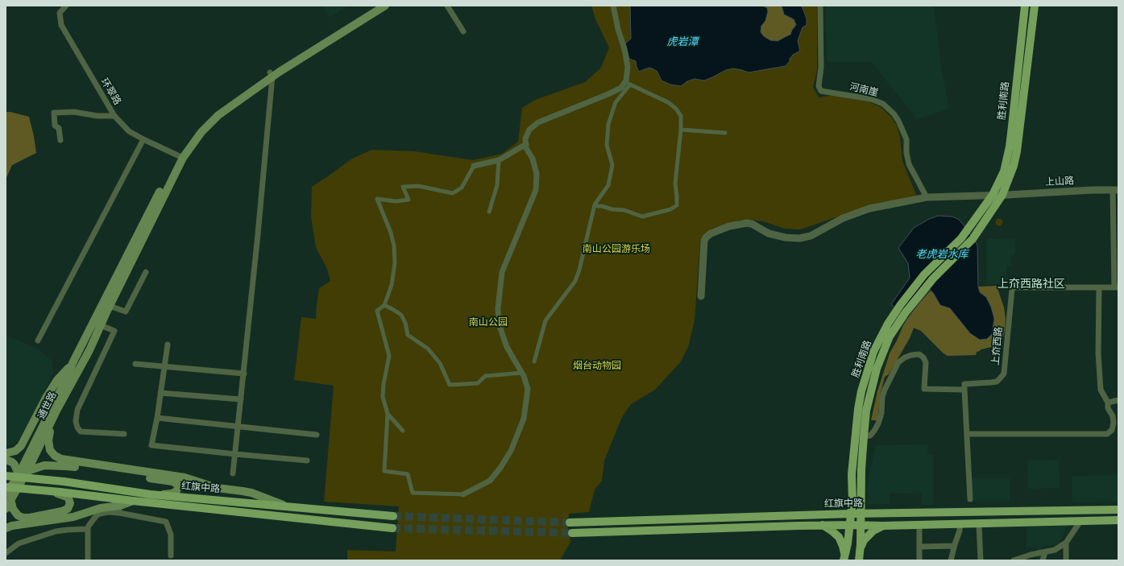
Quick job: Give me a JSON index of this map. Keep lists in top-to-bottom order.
{
  "streets": {
    "main road": ["胜利南路", "通世路", "红旗中路"],
    "street": [
      "河南崖",
      "环翠路",
      "上山路",
      "上夼西路"
    ]
  },
  "crossings": [
    ["河南崖", "上山路"],
    ["环翠路", "通世路"],
    ["胜利南路", "上山路"],
    ["胜利南路", "红旗中路"],
    ["通世路", "红旗中路"]
  ],
  "districts": ["上夼西路社区"],
  "water": ["虎岩潭", "老虎岩水库"],
  "parks": ["南山公园游乐场", "南山公园", "烟台动物园"]
}
